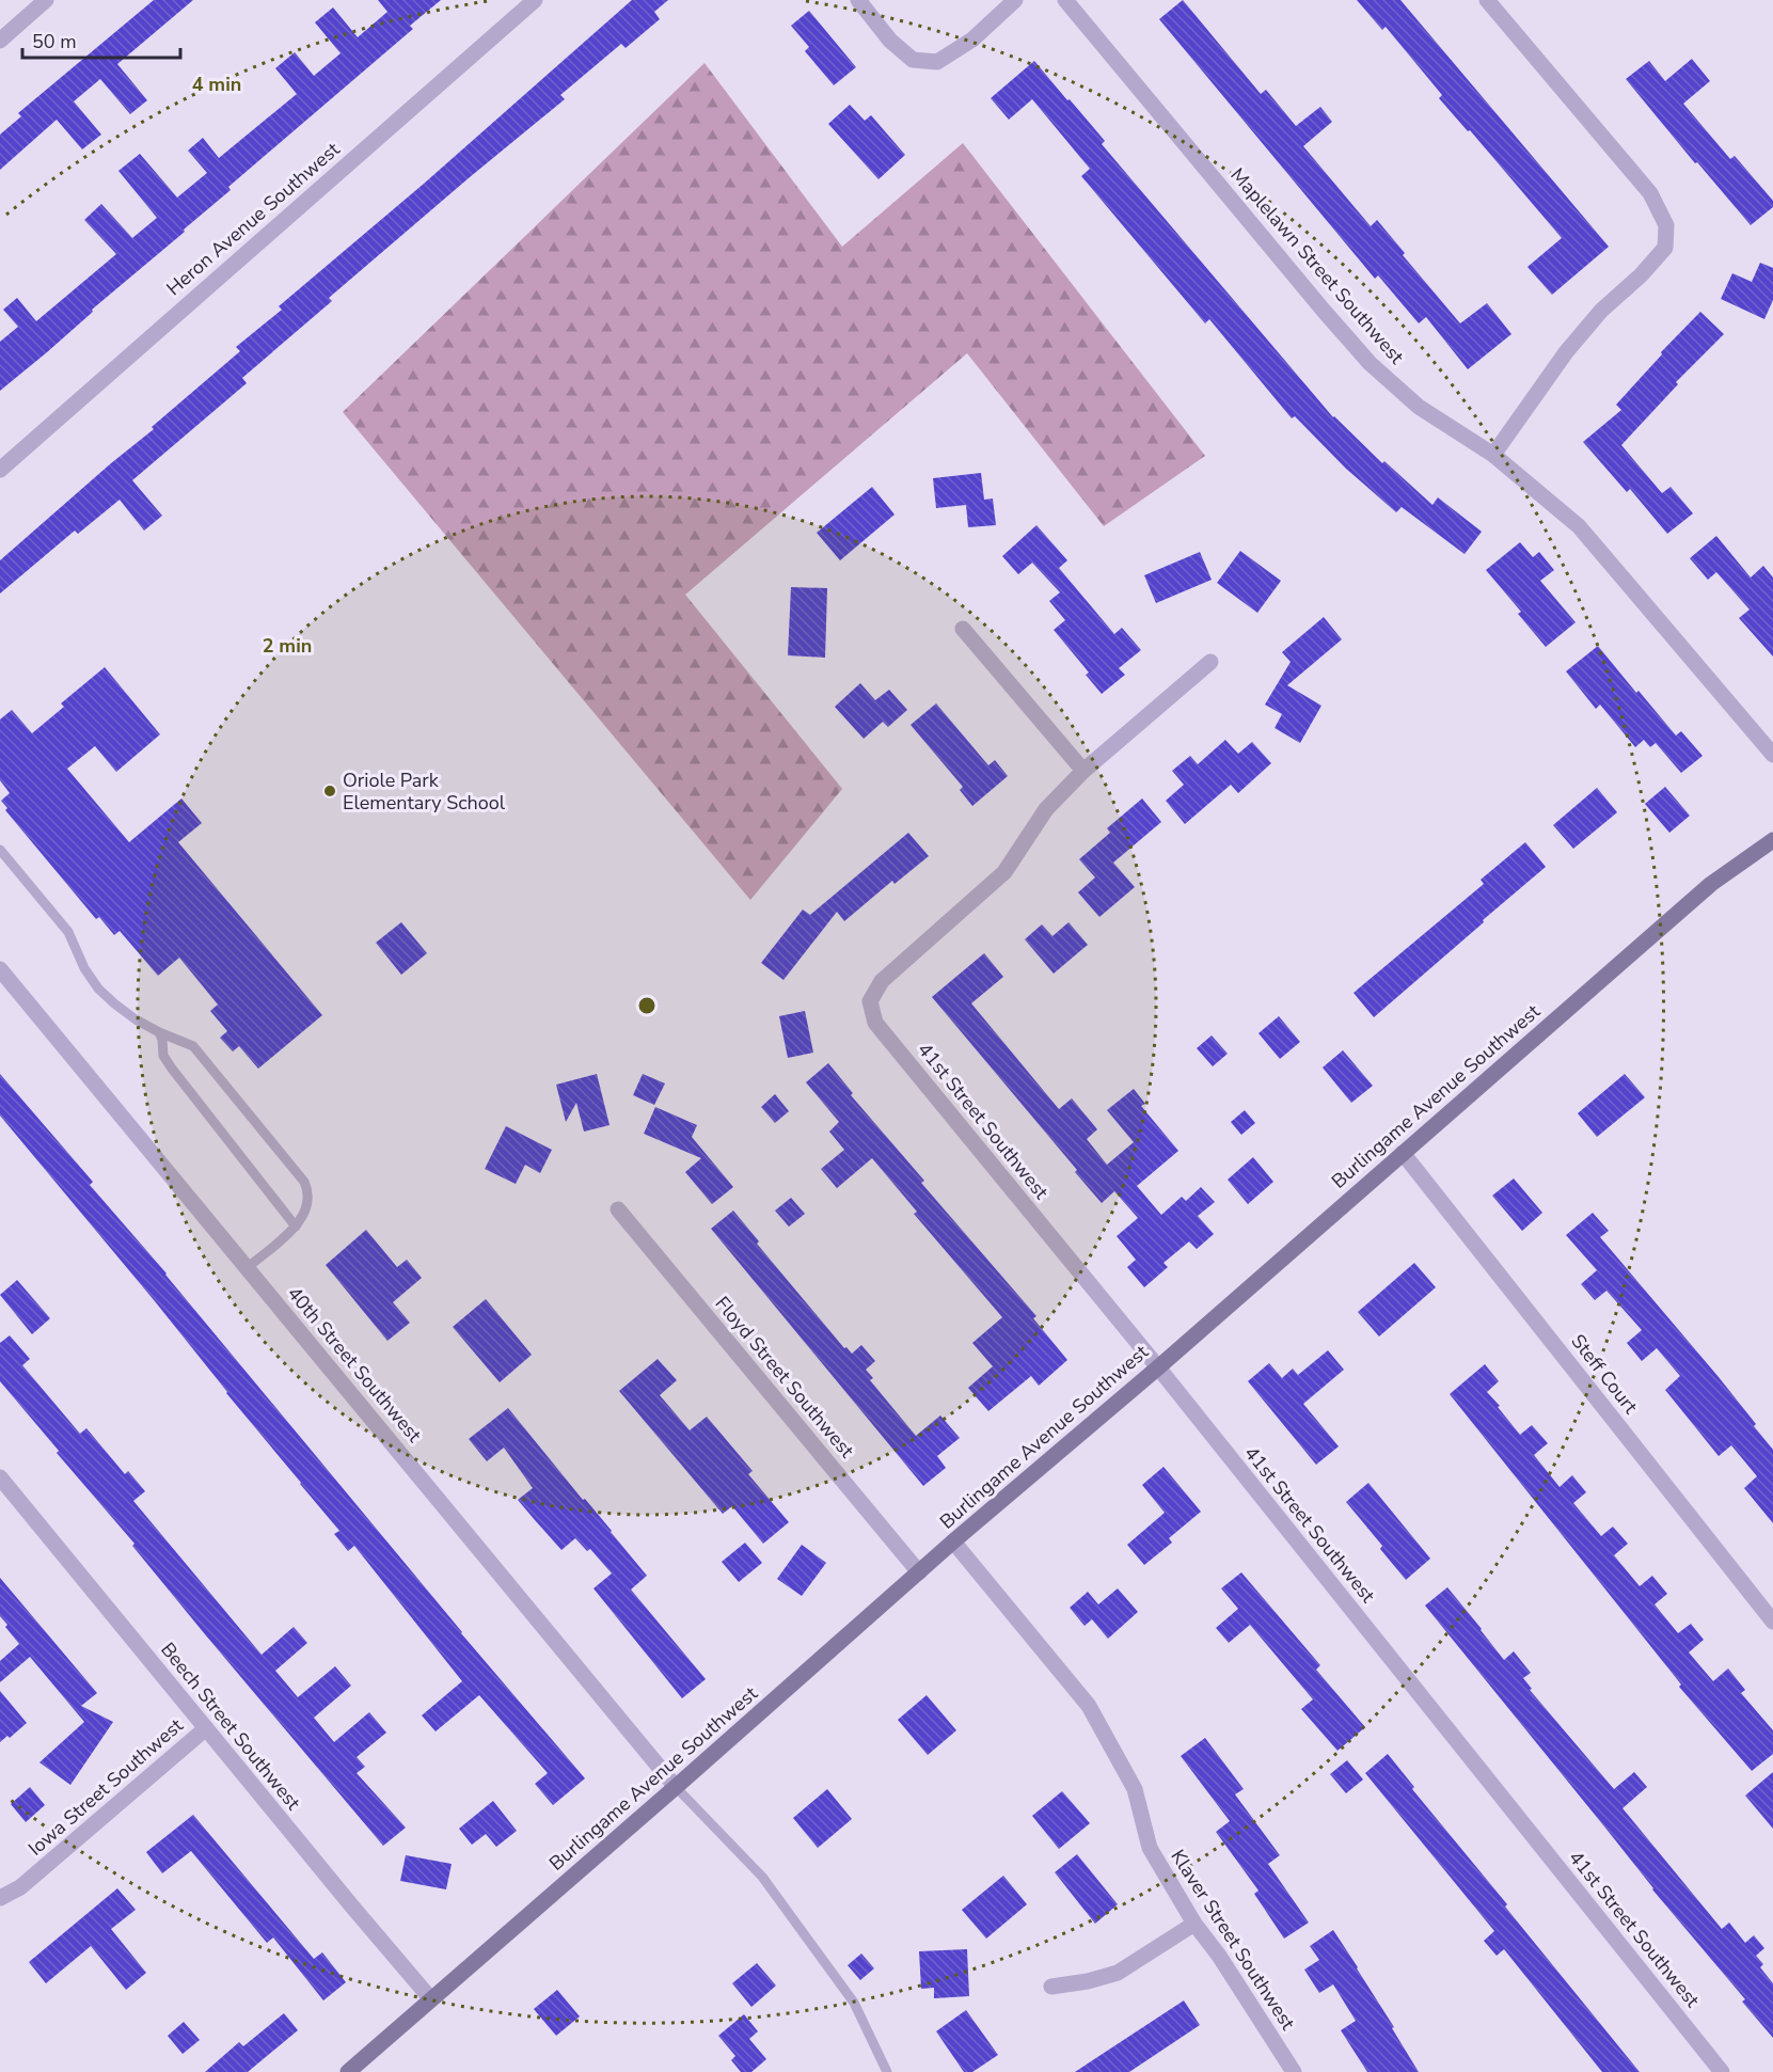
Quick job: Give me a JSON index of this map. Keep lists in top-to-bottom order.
{
  "streets": {
    "street": [
      "Heron Avenue Southwest",
      "Maplelawn Street Southwest",
      "Burlingame Avenue Southwest",
      "41st Street Southwest",
      "40th Street Southwest",
      "Steff Court",
      "Floyd Street Southwest",
      "Beech Street Southwest",
      "Iowa Street Southwest",
      "Klaver Street Southwest"
    ]
  },
  "crossings": [
    ["Burlingame Avenue Southwest", "41st Street Southwest"],
    ["Burlingame Avenue Southwest", "40th Street Southwest"],
    ["Burlingame Avenue Southwest", "Steff Court"],
    ["Burlingame Avenue Southwest", "Floyd Street Southwest"],
    ["Burlingame Avenue Southwest", "Beech Street Southwest"],
    ["Burlingame Avenue Southwest", "Klaver Street Southwest"],
    ["Beech Street Southwest", "Iowa Street Southwest"]
  ],
  "places": ["Oriole Park Elementary School"],
  "scale_bar": "50 m",
  "rings": ["4 min", "2 min"]
}
